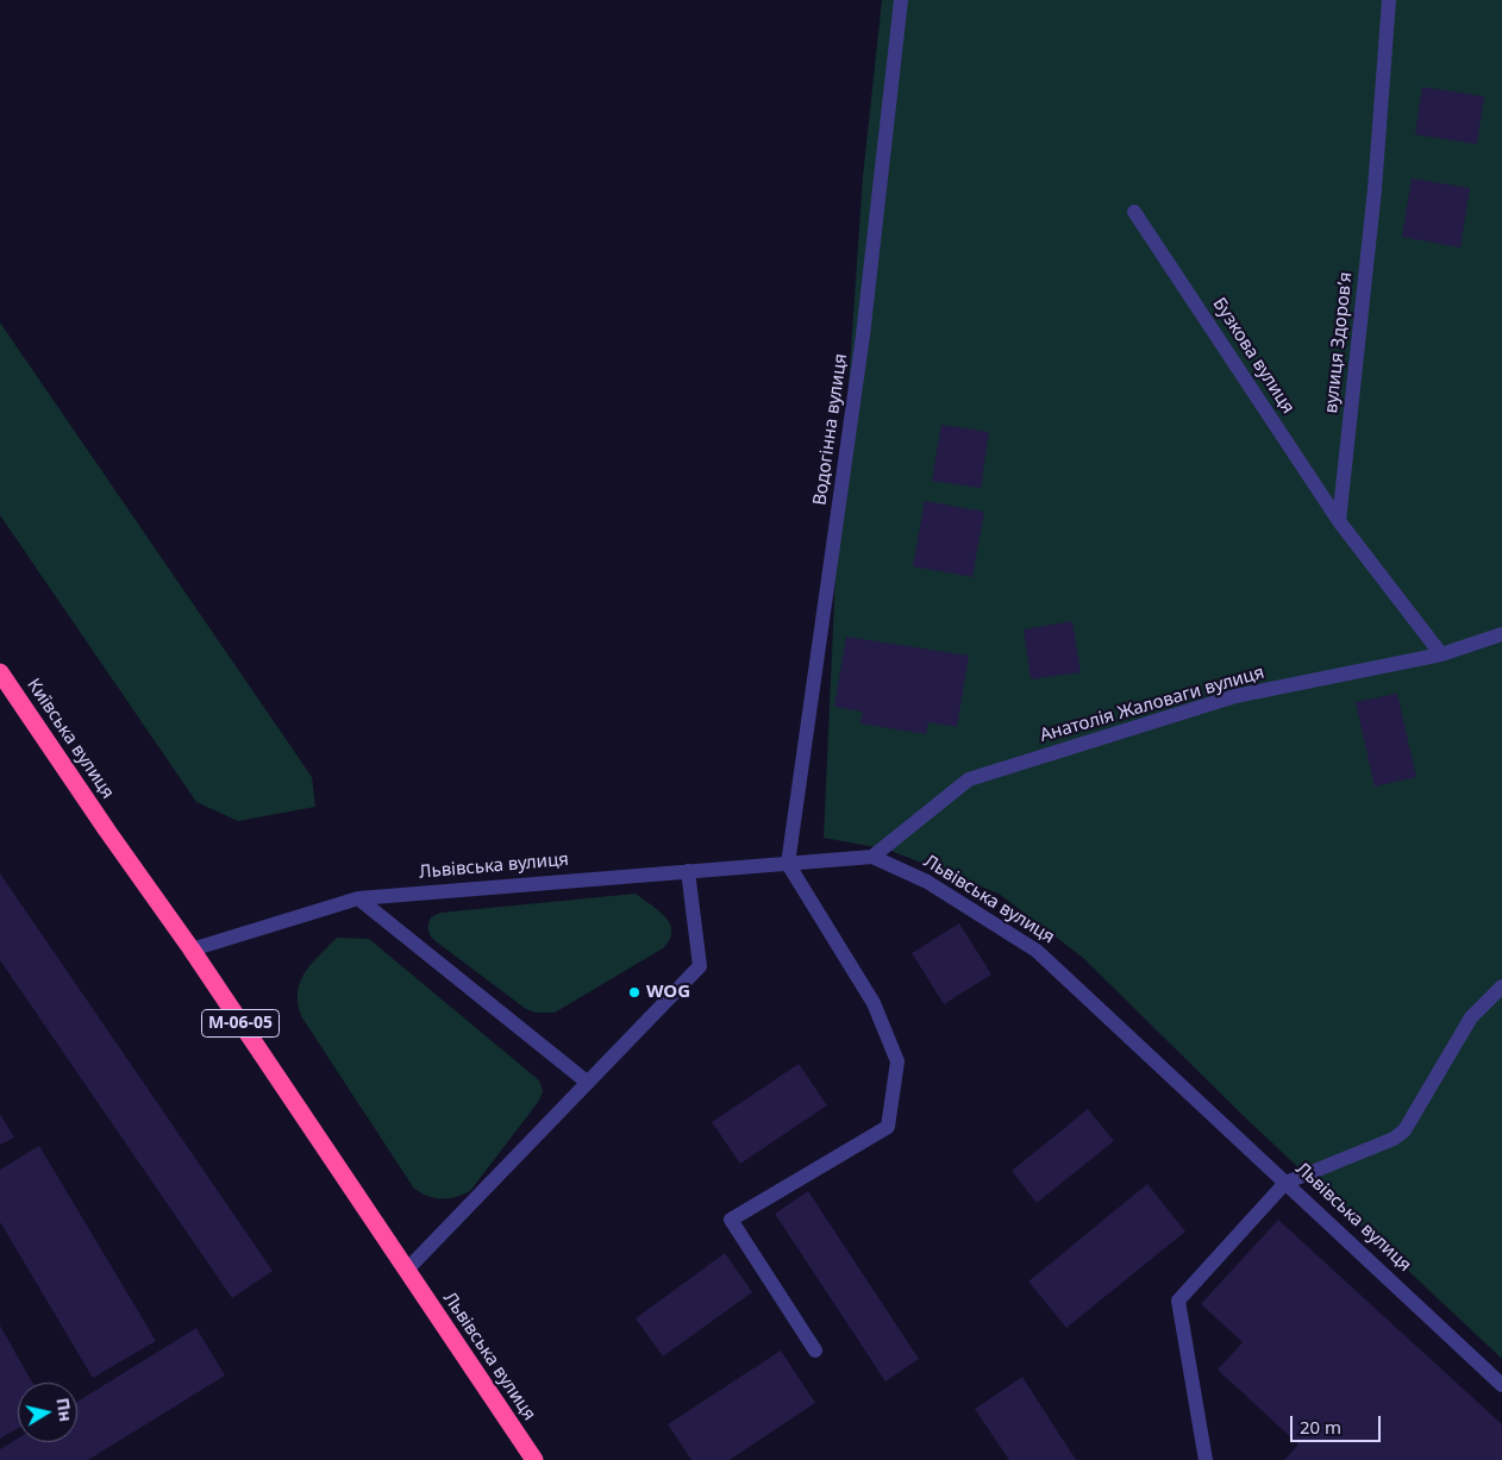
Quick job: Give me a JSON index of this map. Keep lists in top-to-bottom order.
{
  "streets": {
    "highway": ["Київська вулиця", "Львівська вулиця", "М-06-05"],
    "street": [
      "вулиця Здоровʼя",
      "Бузкова вулиця",
      "Водогінна вулиця",
      "Анатолія Жаловаги вулиця"
    ]
  },
  "crossings": [
    ["вулиця Здоровʼя", "Бузкова вулиця"],
    ["Водогінна вулиця", "Львівська вулиця"],
    ["Анатолія Жаловаги вулиця", "Львівська вулиця"],
    ["Київська вулиця", "Львівська вулиця"]
  ],
  "places": ["WOG"],
  "scale_bar": "20 m",
  "north": "right"
}
